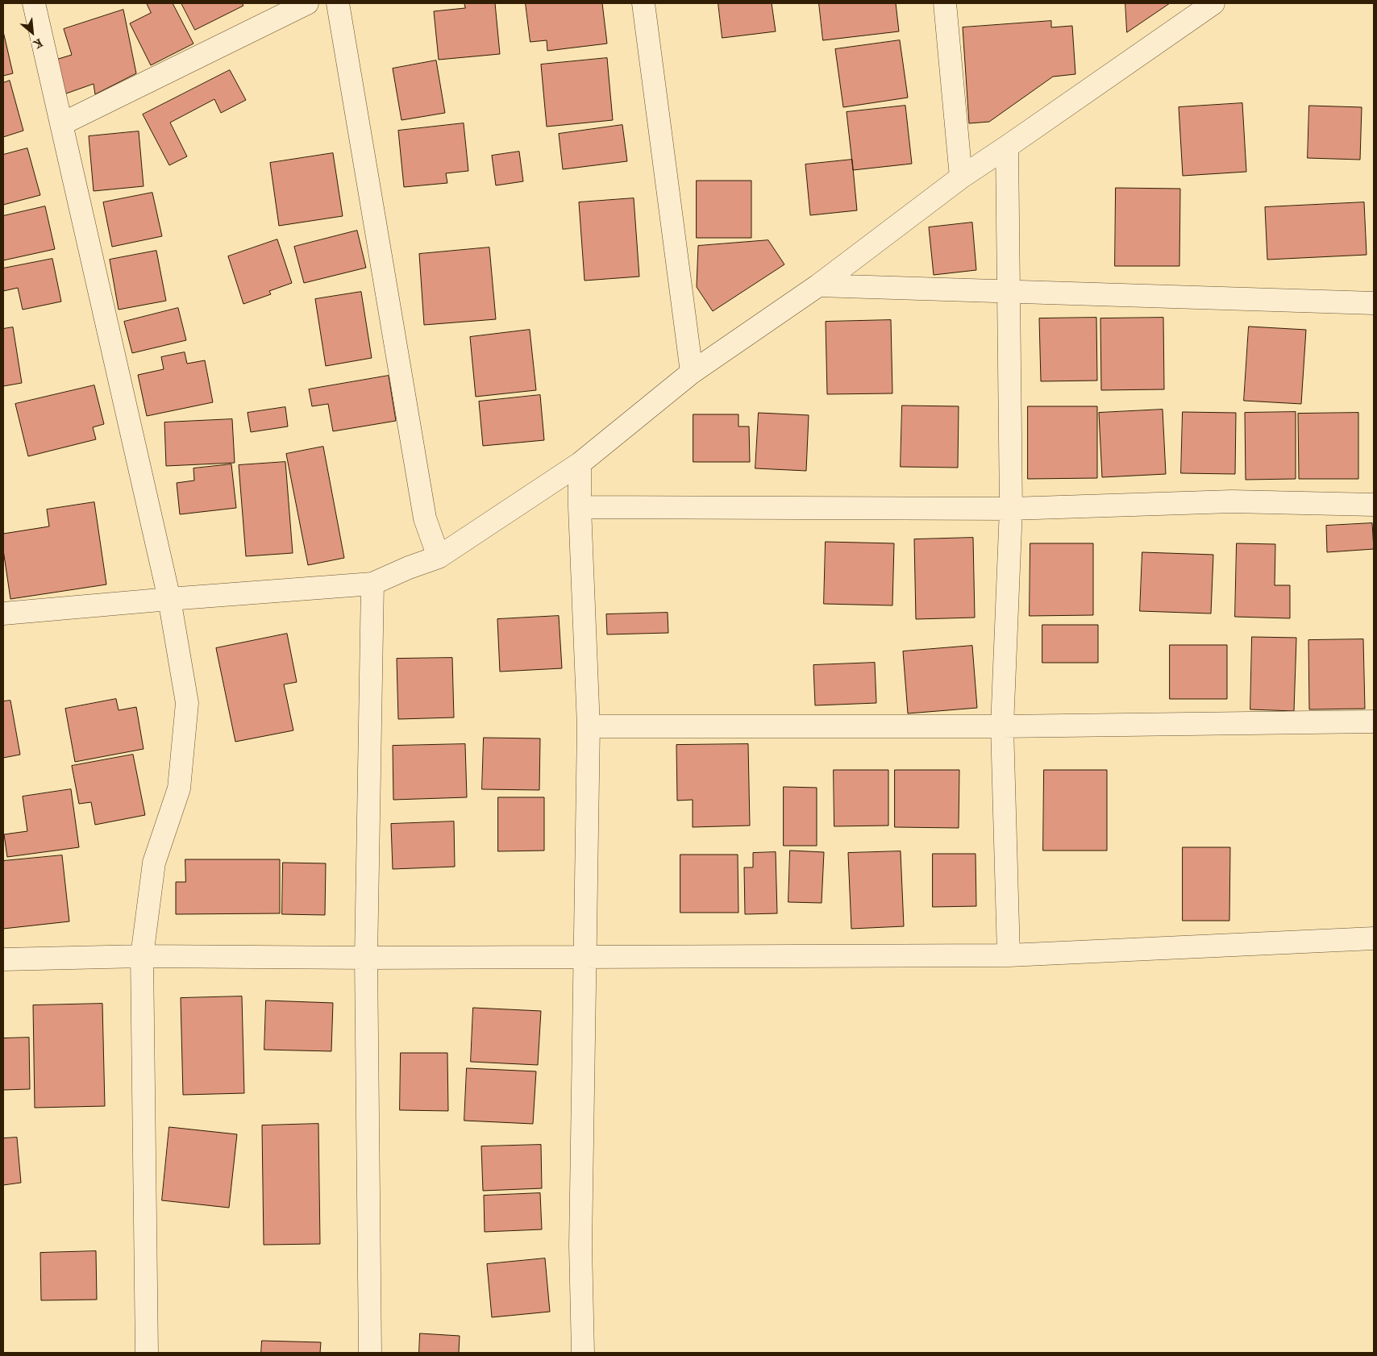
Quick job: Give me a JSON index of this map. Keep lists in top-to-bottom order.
{
  "north": "bottom right"
}
